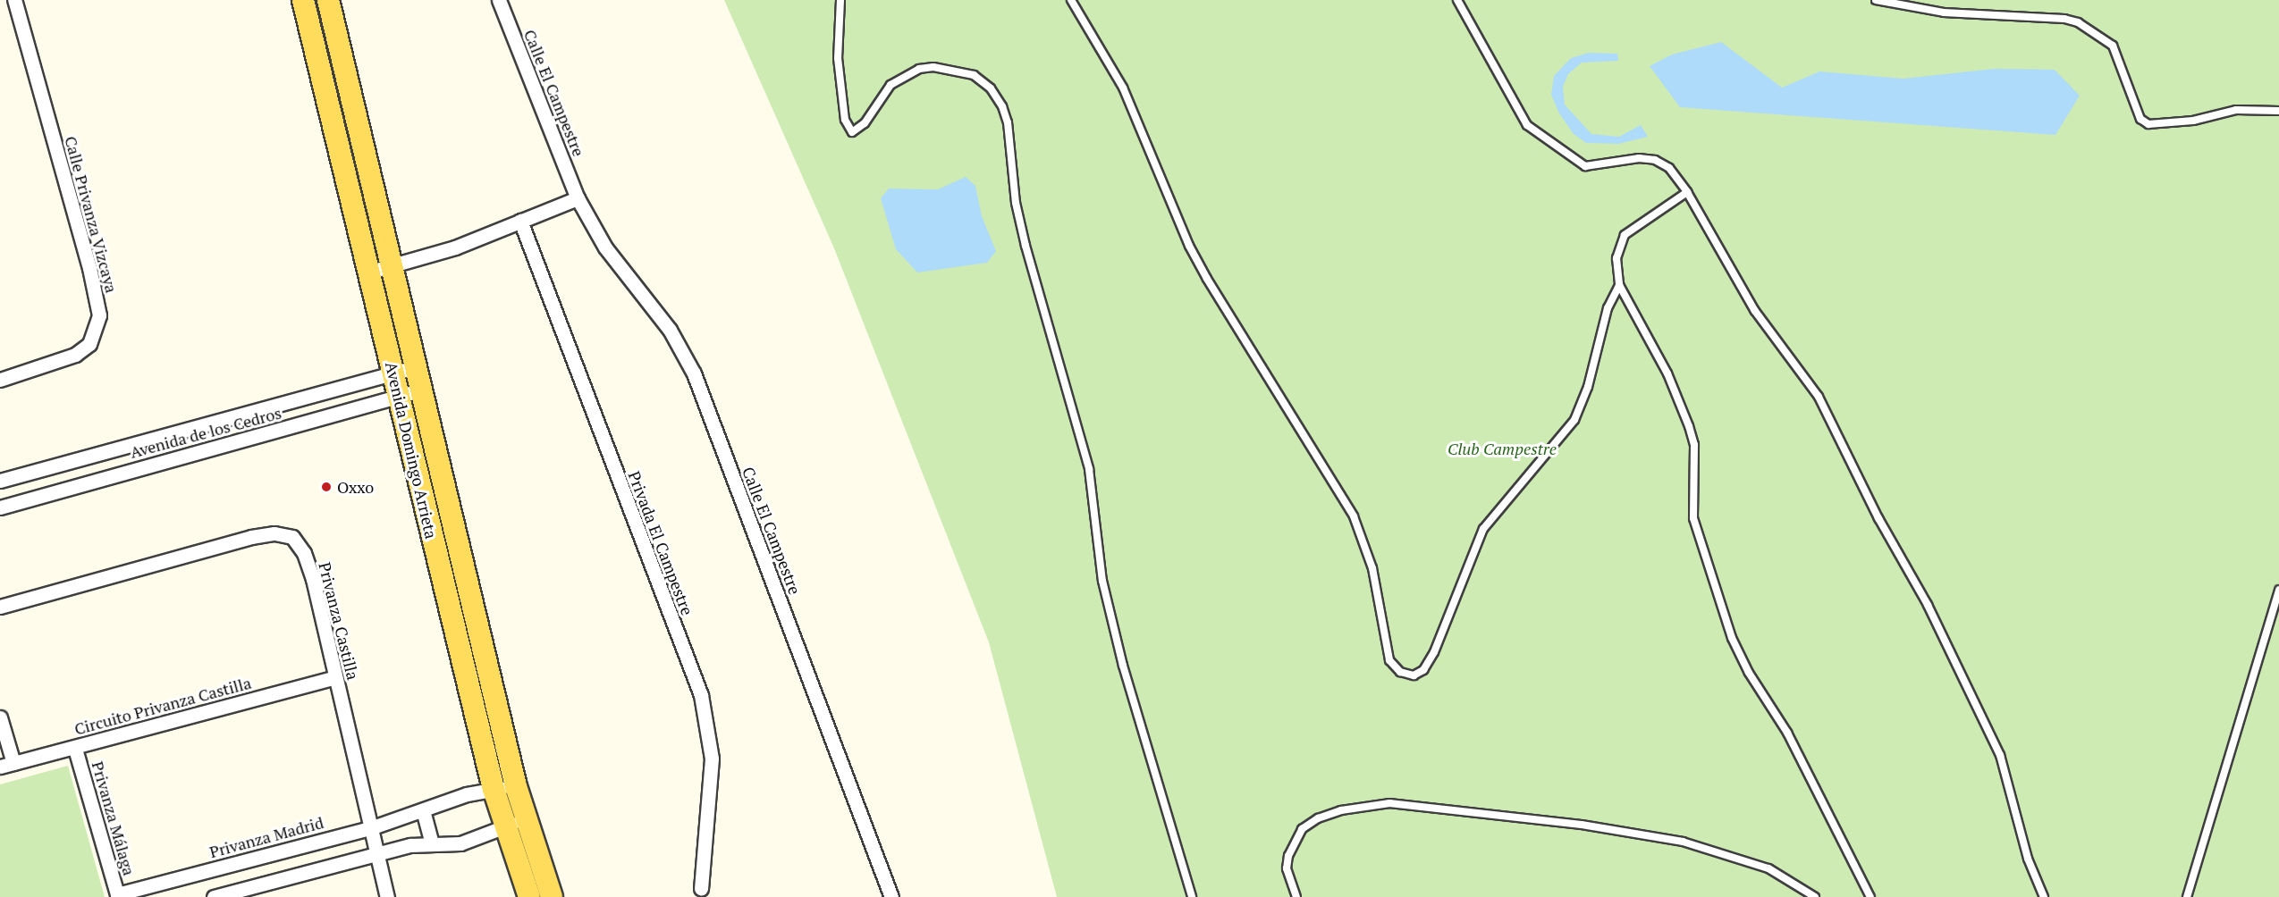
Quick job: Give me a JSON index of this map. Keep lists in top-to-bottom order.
{
  "streets": {
    "main road": ["Avenida Domingo Arrieta"],
    "street": [
      "Calle El Campestre",
      "Calle Privanza Vizcaya",
      "Avenida de los Cedros",
      "Privada El Campestre",
      "Privanza Castilla",
      "Circuito Privanza Castilla",
      "Privanza Málaga",
      "Privanza Madrid"
    ]
  },
  "crossings": [
    ["Avenida de los Cedros", "Avenida Domingo Arrieta"],
    ["Avenida Domingo Arrieta", "Privanza Madrid"],
    ["Privanza Castilla", "Circuito Privanza Castilla"],
    ["Privanza Castilla", "Privanza Madrid"],
    ["Circuito Privanza Castilla", "Privanza Málaga"],
    ["Privanza Málaga", "Privanza Madrid"]
  ],
  "parks": ["Club Campestre"],
  "places": ["Oxxo"]
}
